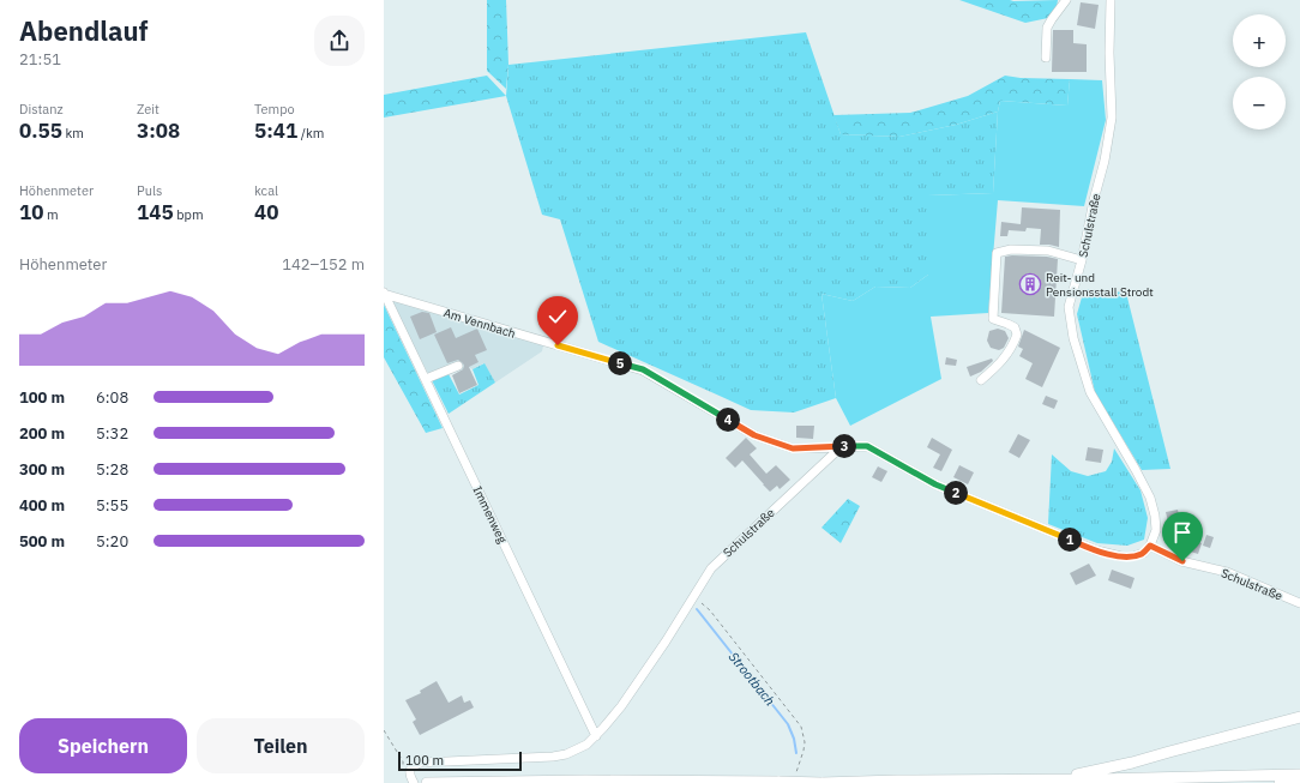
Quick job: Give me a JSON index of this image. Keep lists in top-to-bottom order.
{
  "streets": {
    "street": ["Schulstraße", "Am Vennbach", "Immenweg"]
  },
  "crossings": [
    ["Schulstraße", "Am Vennbach"],
    ["Schulstraße", "Immenweg"],
    ["Am Vennbach", "Immenweg"]
  ],
  "water": ["Strootbach"],
  "places": {
    "building": ["Reit- und Pensionsstall Strodt"]
  },
  "scale_bar": "100 m",
  "page": {
    "heading": ["Abendlauf", "21:51"],
    "map_buttons": ["+", "−"],
    "stats": [
      ["Distanz", "0.55 km"],
      ["Zeit", "3:08"],
      ["Tempo", "5:41 /km"],
      ["Höhenmeter", "10 m"],
      ["Puls", "145 bpm"],
      ["kcal", "40"]
    ],
    "chart": ["Höhenmeter", "142–152 m"],
    "pins": [
      "5",
      "4",
      "3",
      "2",
      "1"
    ],
    "list": [
      {
        "name": "100 m",
        "note": "6:08"
      },
      {
        "name": "200 m",
        "note": "5:32"
      },
      {
        "name": "300 m",
        "note": "5:28"
      },
      {
        "name": "400 m",
        "note": "5:55"
      },
      {
        "name": "500 m",
        "note": "5:20"
      }
    ],
    "buttons": ["Speichern", "Teilen"],
    "scale": "100 m"
  }
}
